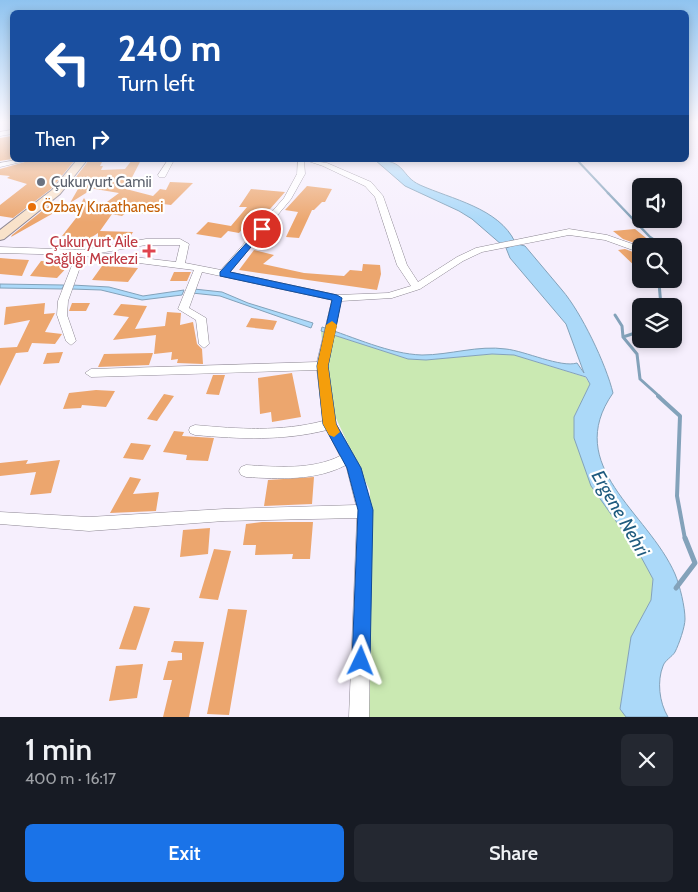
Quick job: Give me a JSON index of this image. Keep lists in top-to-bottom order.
{
  "water": ["Ergene Nehri"],
  "places": {
    "other": ["Çukuryurt Camii", "Özbay Kıraathanesi"],
    "health": ["Çukuryurt Aile Sağlığı Merkezi"]
  },
  "page": {
    "turn": ["240 m", "Turn left"],
    "then": "Then",
    "heading": ["1 min", "400 m · 16:17"],
    "buttons": ["Exit", "Share"]
  }
}
